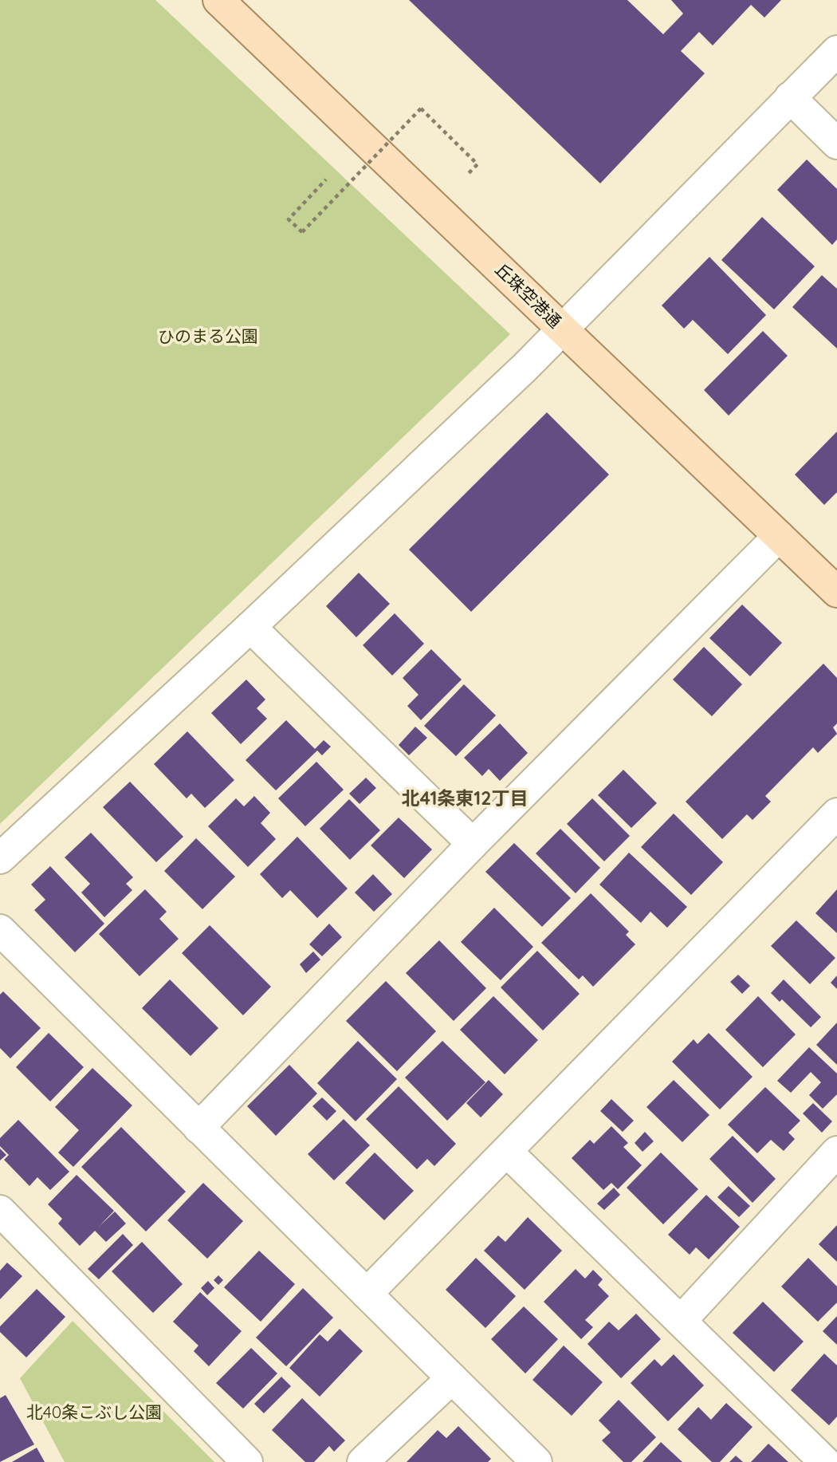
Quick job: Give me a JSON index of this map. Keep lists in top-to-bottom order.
{
  "streets": {
    "main road": ["丘珠空港通"]
  },
  "districts": ["北41条東12丁目"],
  "parks": ["ひのまる公園", "北40条こぶし公園"]
}
